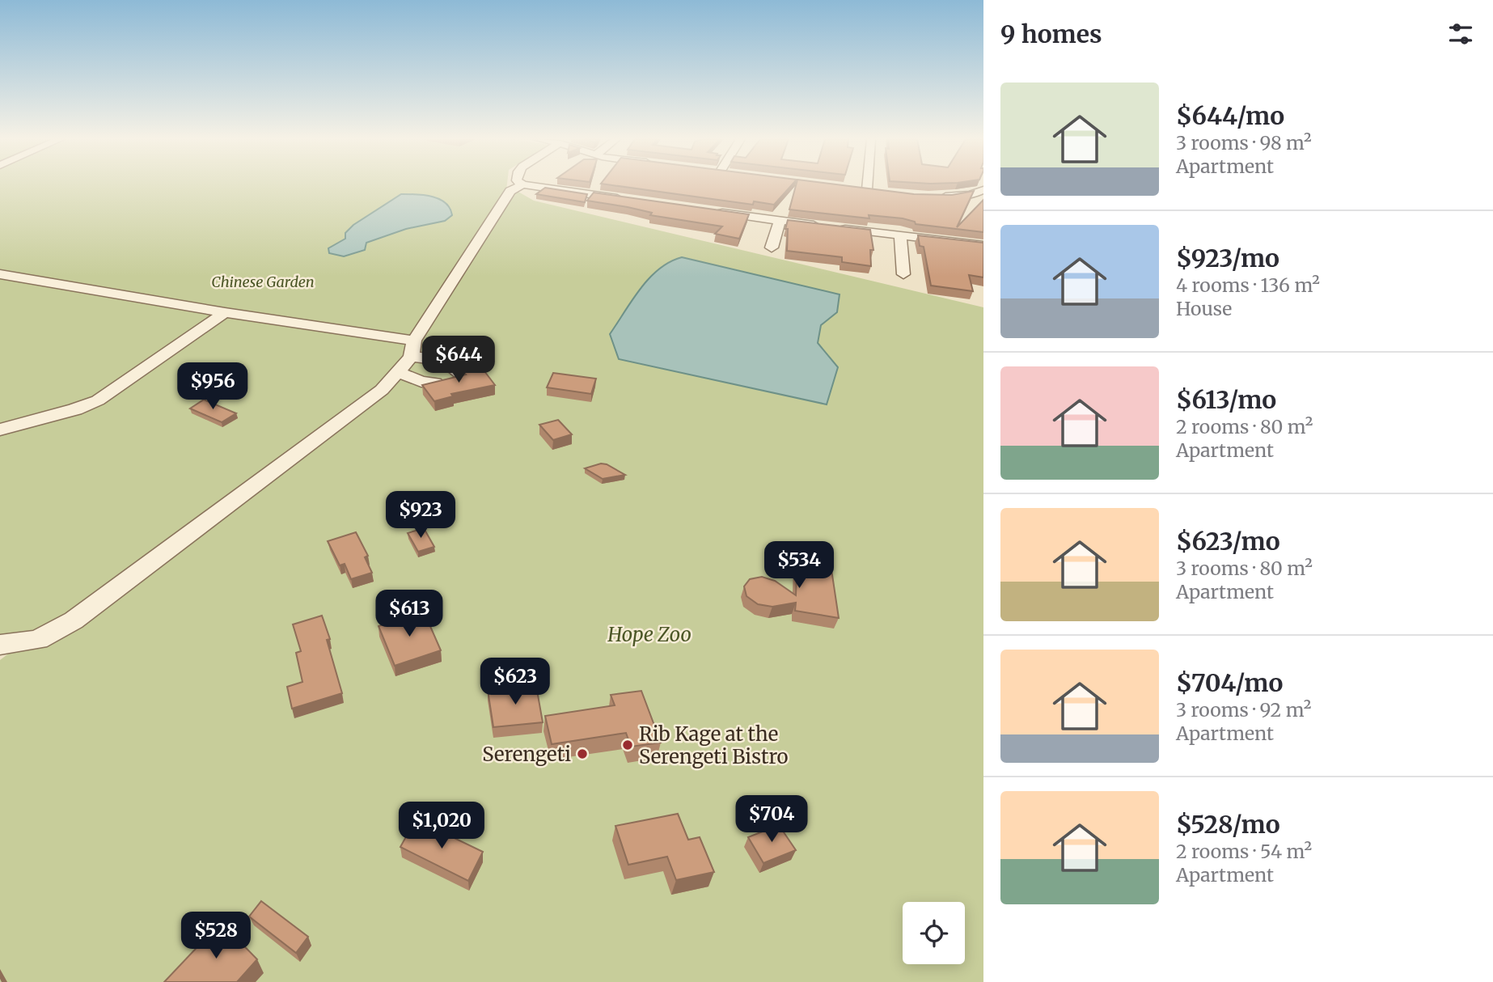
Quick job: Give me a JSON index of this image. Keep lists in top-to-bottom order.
{
  "parks": ["Chinese Garden", "Hope Zoo"],
  "places": ["Rib Kage at the Serengeti Bistro", "Serengeti"],
  "page": {
    "heading": "9 homes",
    "list": [
      {
        "name": "$644/mo",
        "note": "3 rooms · 98 m² · Apartment"
      },
      {
        "name": "$923/mo",
        "note": "4 rooms · 136 m² · House"
      },
      {
        "name": "$613/mo",
        "note": "2 rooms · 80 m² · Apartment"
      },
      {
        "name": "$623/mo",
        "note": "3 rooms · 80 m² · Apartment"
      },
      {
        "name": "$704/mo",
        "note": "3 rooms · 92 m² · Apartment"
      },
      {
        "name": "$528/mo",
        "note": "2 rooms · 54 m² · Apartment"
      }
    ],
    "price": [
      "$644",
      "$956",
      "$923",
      "$534",
      "$613",
      "$623",
      "$704",
      "$1,020",
      "$528"
    ]
  }
}
